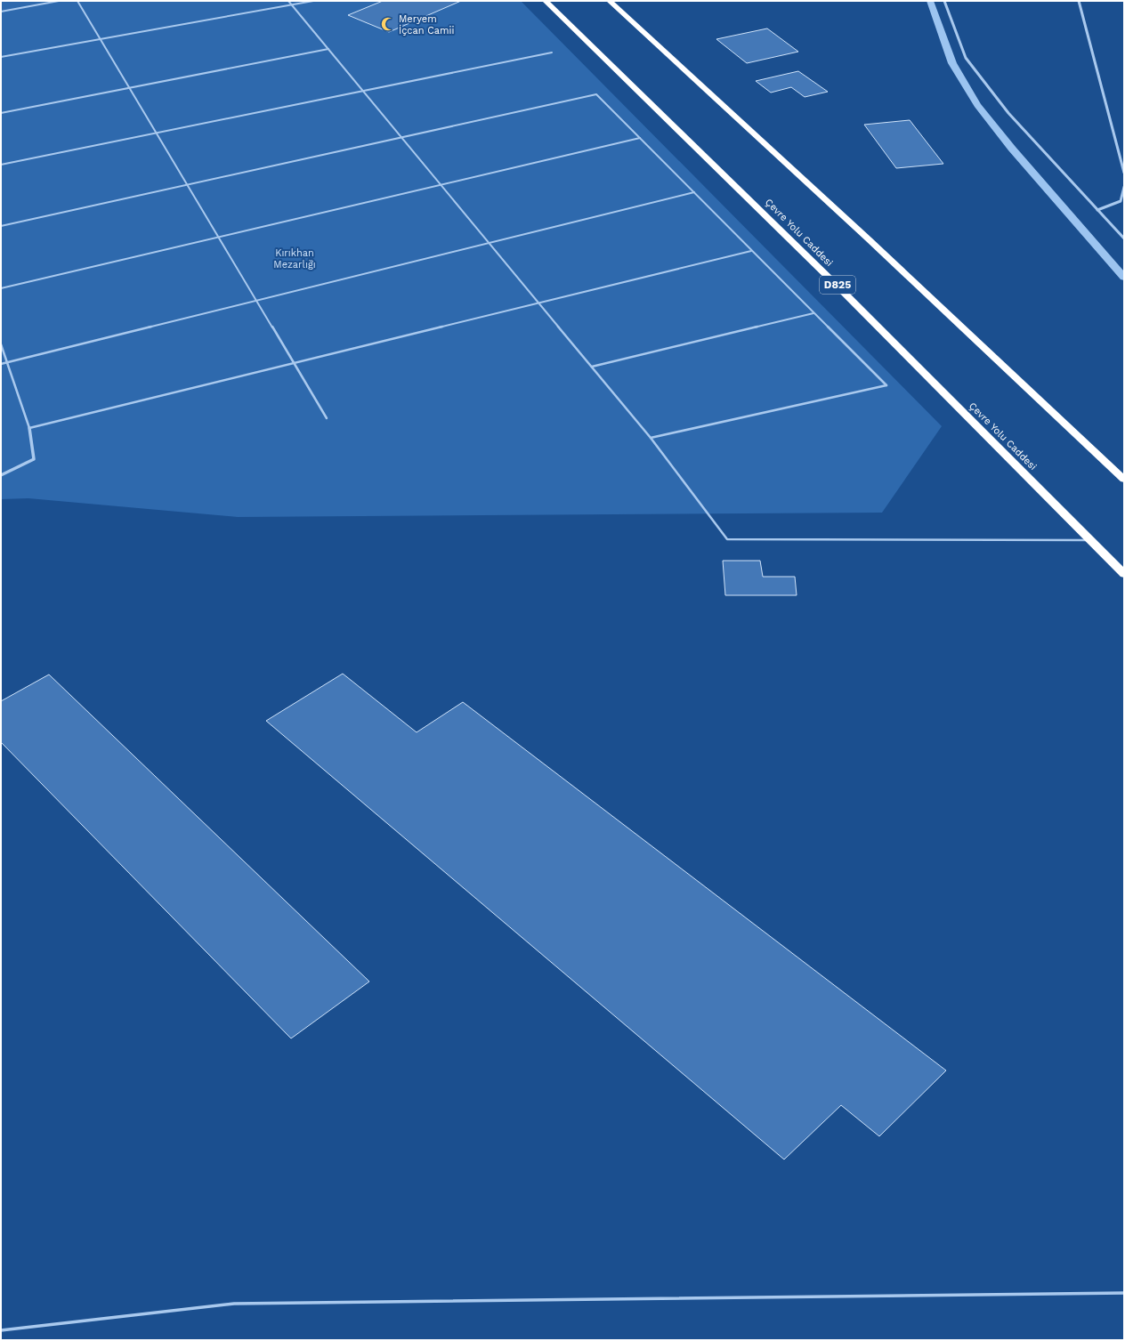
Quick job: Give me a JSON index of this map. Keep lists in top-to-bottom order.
{
  "streets": {
    "highway": ["Çevre Yolu Caddesi", "D825"]
  },
  "parks": ["Kırıkhan Mezarlığı"],
  "places": {
    "mosque": ["Meryem İçcan Camii"]
  }
}
